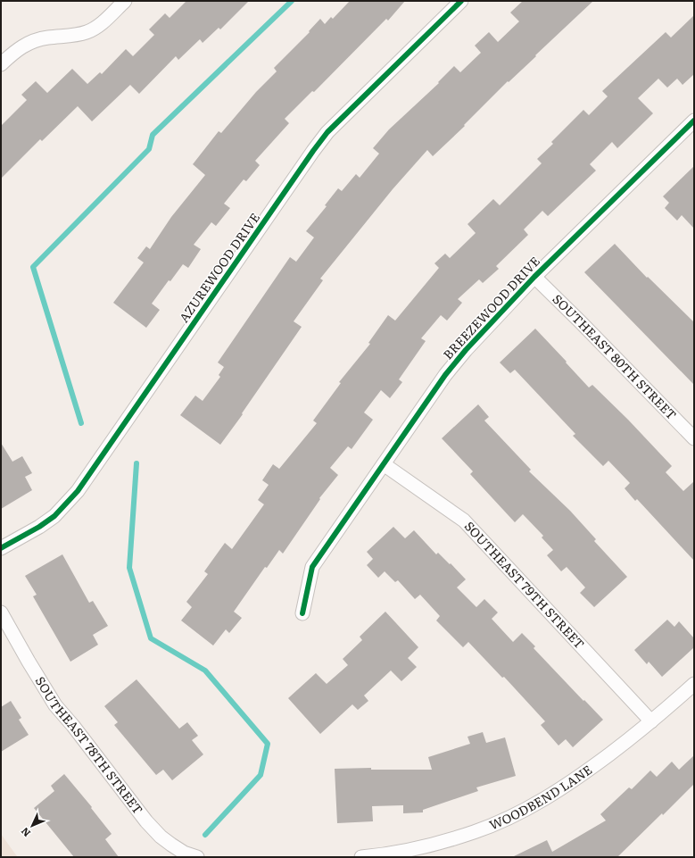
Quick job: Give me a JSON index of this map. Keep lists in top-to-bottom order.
{
  "streets": {
    "street": [
      "AZUREWOOD DRIVE",
      "BREEZEWOOD DRIVE",
      "SOUTHEAST 80TH STREET",
      "SOUTHEAST 79TH STREET",
      "SOUTHEAST 78TH STREET",
      "WOODBEND LANE"
    ]
  },
  "crossings": [
    ["BREEZEWOOD DRIVE", "SOUTHEAST 80TH STREET"],
    ["BREEZEWOOD DRIVE", "SOUTHEAST 79TH STREET"],
    ["SOUTHEAST 79TH STREET", "WOODBEND LANE"]
  ],
  "north": "bottom left"
}
